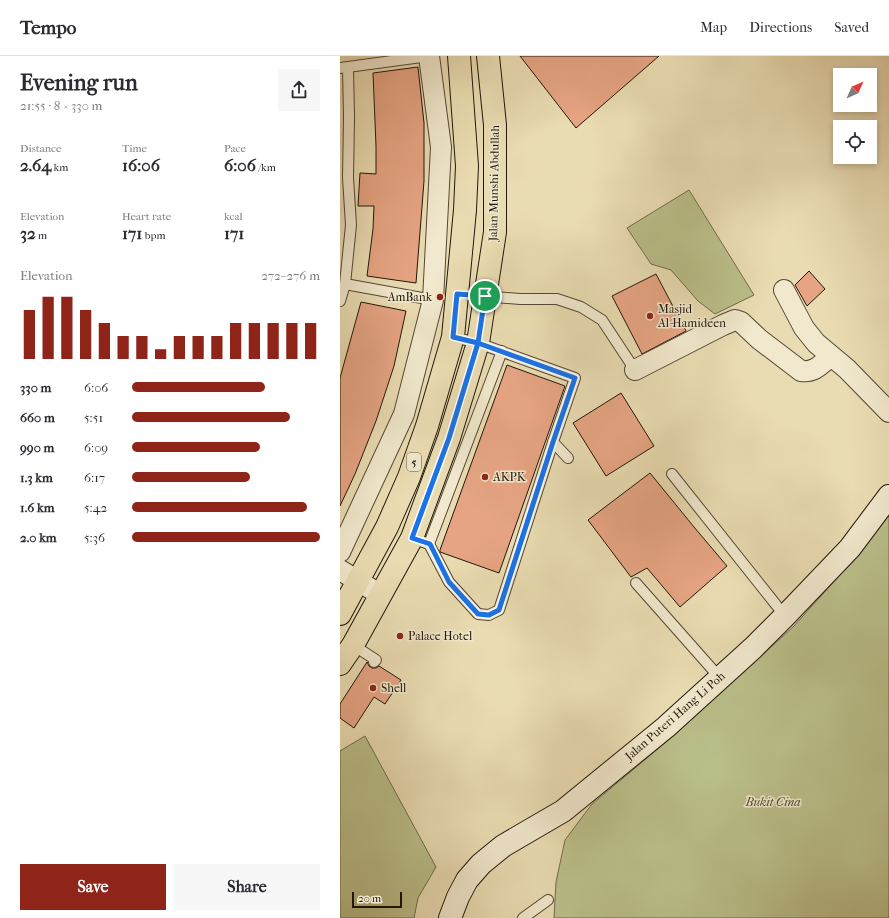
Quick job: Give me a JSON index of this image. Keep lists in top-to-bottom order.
{
  "streets": {
    "main road": ["Jalan Munshi Abdullah", "5", "Jalan Puteri Hang Li Poh"]
  },
  "parks": ["Bukit Cina"],
  "places": [
    "AmBank",
    "Masjid Al-Hamideen",
    "AKPK",
    "Palace Hotel",
    "Shell"
  ],
  "scale_bar": "20 m",
  "north": "top right",
  "page": {
    "header": "Tempo",
    "nav": ["Map", "Directions", "Saved"],
    "heading": ["Evening run", "21:55 · 8 × 330 m"],
    "stats": [
      ["Distance", "2.64 km"],
      ["Time", "16:06"],
      ["Pace", "6:06 /km"],
      ["Elevation", "32 m"],
      ["Heart rate", "171 bpm"],
      ["kcal", "171"]
    ],
    "chart": ["Elevation", "272–276 m"],
    "list": [
      {
        "name": "330 m",
        "note": "6:06"
      },
      {
        "name": "660 m",
        "note": "5:51"
      },
      {
        "name": "990 m",
        "note": "6:09"
      },
      {
        "name": "1.3 km",
        "note": "6:17"
      },
      {
        "name": "1.6 km",
        "note": "5:42"
      },
      {
        "name": "2.0 km",
        "note": "5:36"
      }
    ],
    "buttons": ["Save", "Share"],
    "scale": "20 m"
  }
}
